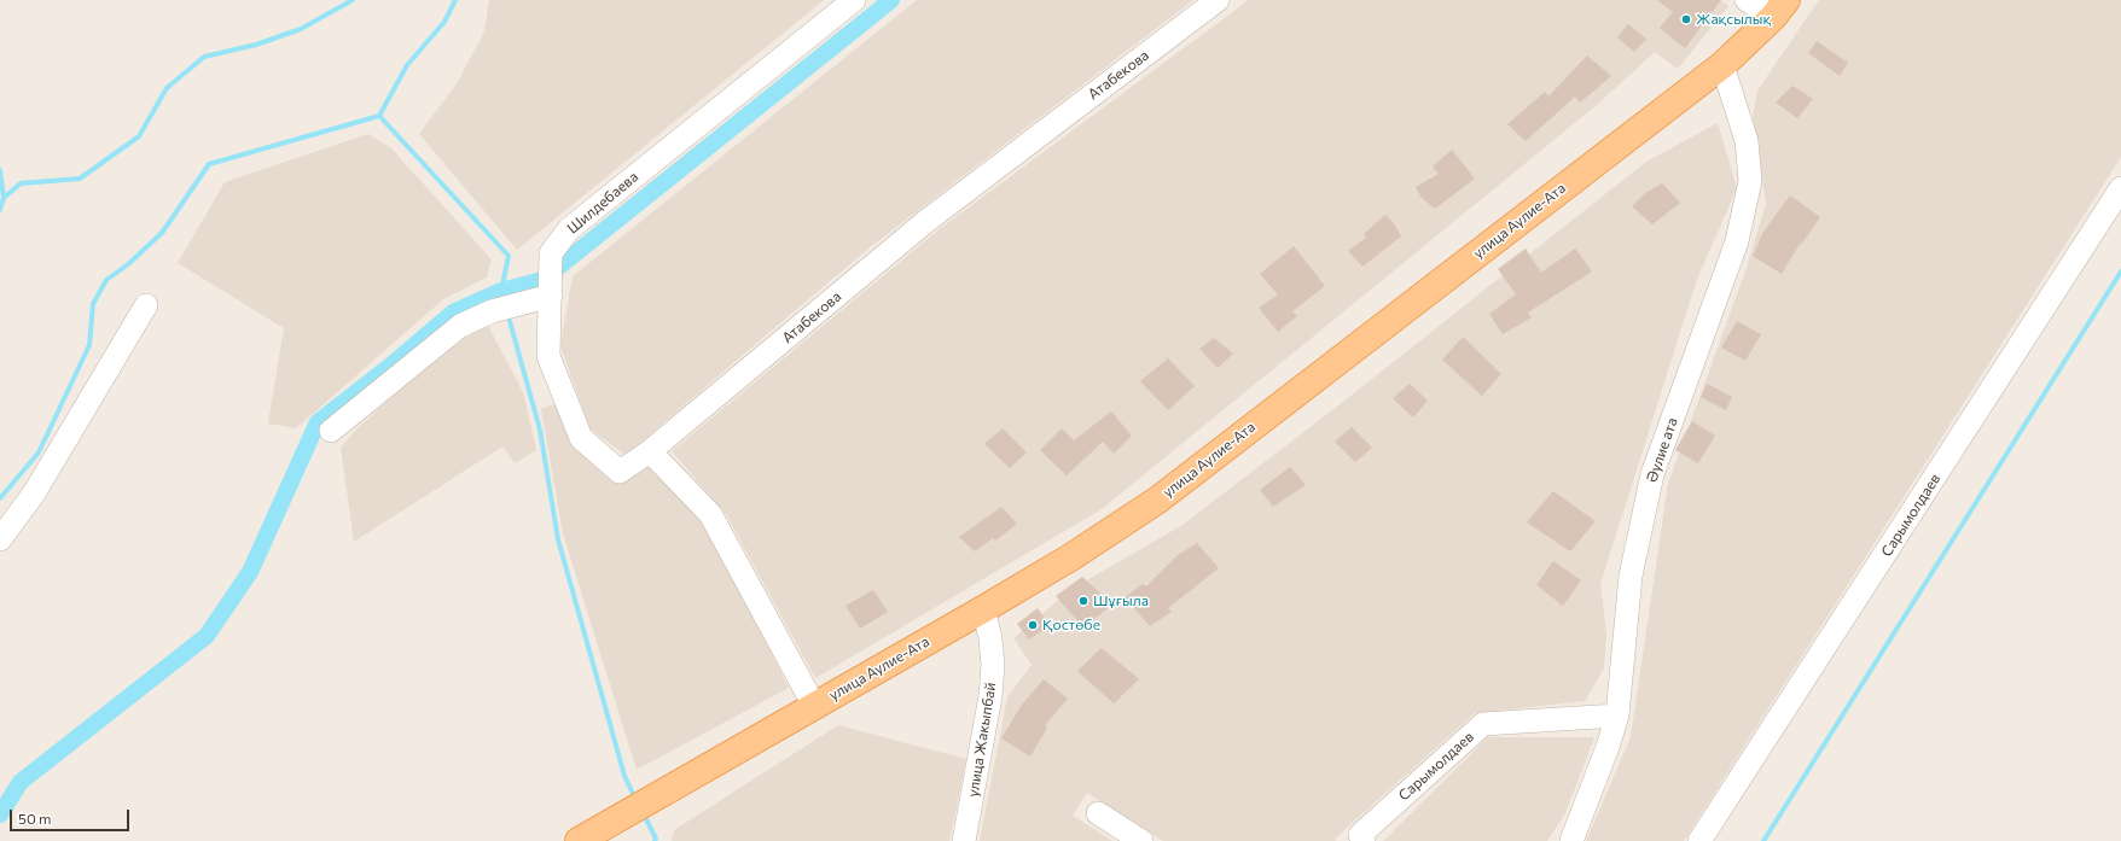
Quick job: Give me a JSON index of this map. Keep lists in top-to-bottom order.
{
  "streets": {
    "main road": ["улица Аулие-Ата"],
    "street": [
      "Атабекова",
      "Шилдебаева",
      "Әулие ата",
      "Сарымолдаев",
      "улица Жакыпбай"
    ]
  },
  "crossings": [
    ["Атабекова", "Шилдебаева"],
    ["улица Аулие-Ата", "Әулие ата"],
    ["улица Аулие-Ата", "улица Жакыпбай"],
    ["Әулие ата", "Сарымолдаев"]
  ],
  "places": ["Жақсылық", "Шұғыла", "Қостөбе"],
  "scale_bar": "50 m"
}
